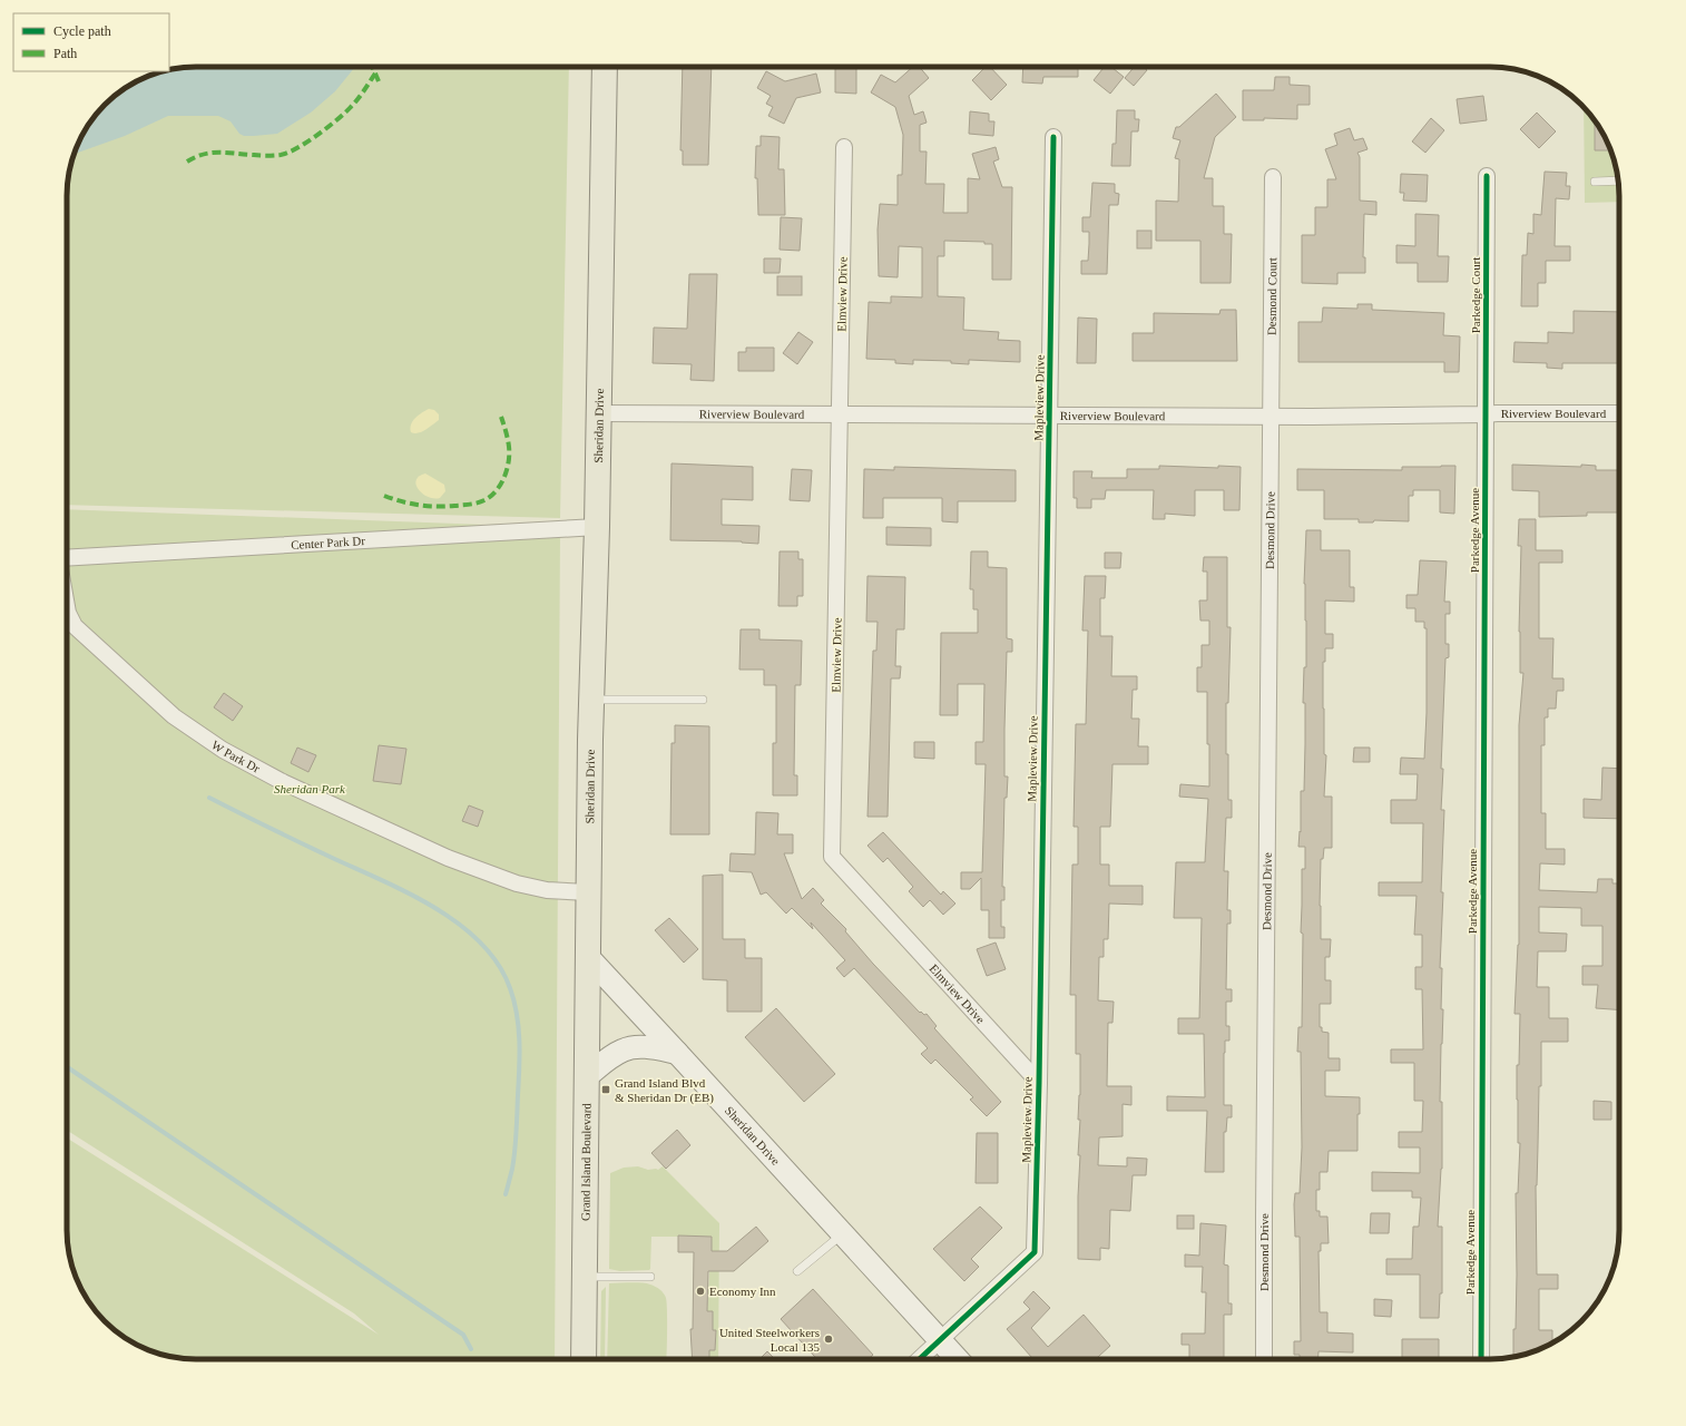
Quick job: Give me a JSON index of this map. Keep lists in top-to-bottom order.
{
  "streets": {
    "main road": ["Sheridan Drive", "Grand Island Boulevard"],
    "street": [
      "Elmview Drive",
      "Parkedge Court",
      "Desmond Court",
      "Mapleview Drive",
      "Riverview Boulevard",
      "Desmond Drive",
      "Parkedge Avenue",
      "Center Park Dr",
      "W Park Dr"
    ]
  },
  "crossings": [
    ["Elmview Drive", "Mapleview Drive"],
    ["Elmview Drive", "Riverview Boulevard"],
    ["Parkedge Court", "Riverview Boulevard"],
    ["Parkedge Court", "Parkedge Avenue"],
    ["Desmond Court", "Riverview Boulevard"],
    ["Desmond Court", "Desmond Drive"],
    ["Mapleview Drive", "Riverview Boulevard"],
    ["Mapleview Drive", "Sheridan Drive"],
    ["Riverview Boulevard", "Sheridan Drive"],
    ["Riverview Boulevard", "Desmond Drive"],
    ["Riverview Boulevard", "Parkedge Avenue"],
    ["Sheridan Drive", "Center Park Dr"],
    ["Sheridan Drive", "W Park Dr"],
    ["Sheridan Drive", "Grand Island Boulevard"]
  ],
  "parks": ["Sheridan Park"],
  "places": {
    "transit": ["Grand Island Blvd & Sheridan Dr (EB)"],
    "other": ["Economy Inn", "United Steelworkers Local 135"]
  },
  "legend": ["Cycle path", "Path"]
}
